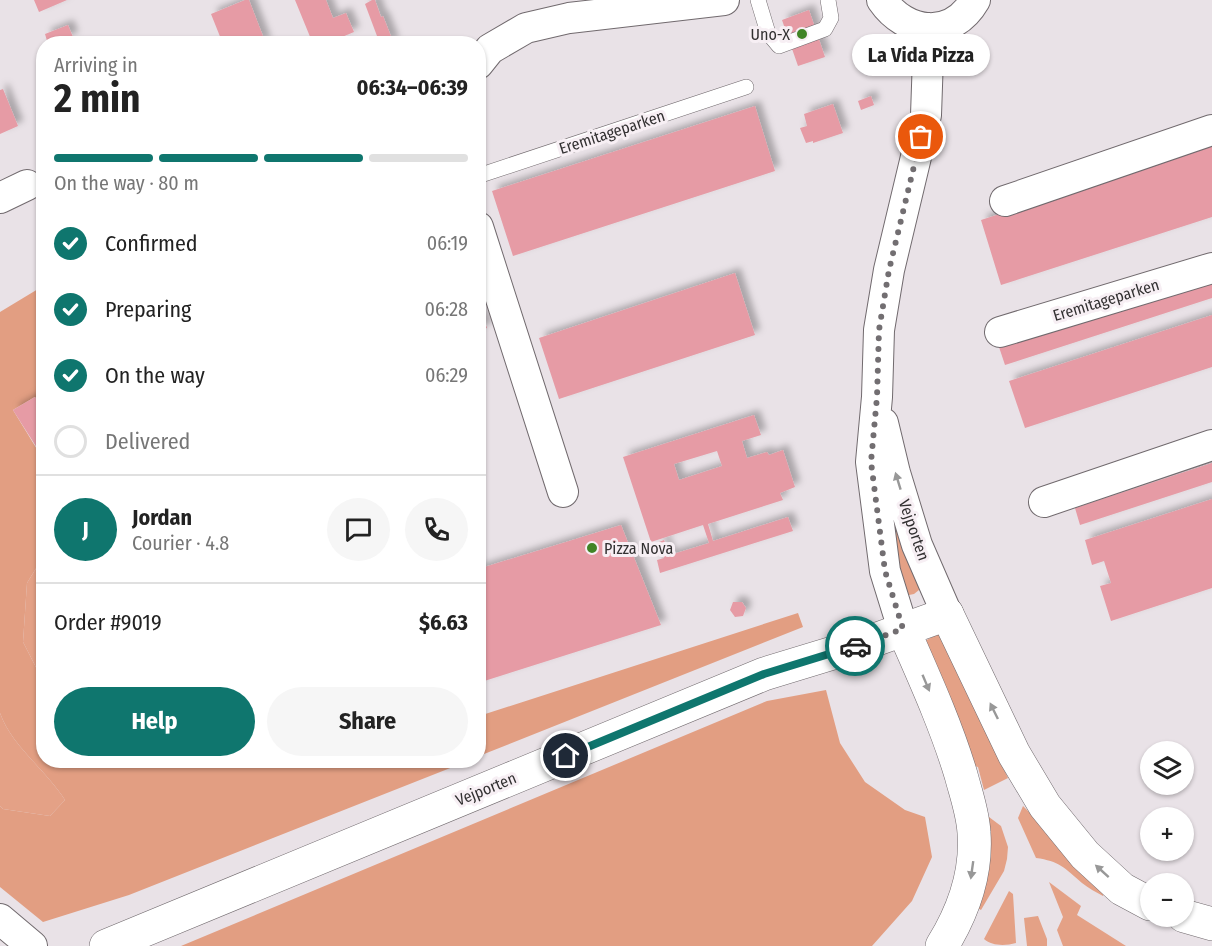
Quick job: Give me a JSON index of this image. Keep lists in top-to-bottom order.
{
  "streets": {
    "main road": ["Vejporten"],
    "street": ["Eremitageparken"]
  },
  "places": ["Uno-X", "La Vida Pizza", "Pizza Nova"],
  "page": {
    "bubble": "La Vida Pizza",
    "heading": ["2 min", "Arriving in", "06:34–06:39"],
    "panel": [
      "Jordan",
      "Courier · 4.8",
      "Order #9019",
      "$6.63"
    ],
    "bar": "On the way · 80 m",
    "list": [
      ["Confirmed", "06:19"],
      ["Preparing", "06:28"],
      ["On the way", "06:29"],
      "Delivered"
    ],
    "round": "J",
    "buttons": ["Help", "Share"],
    "map_buttons": ["+", "−"]
  }
}
